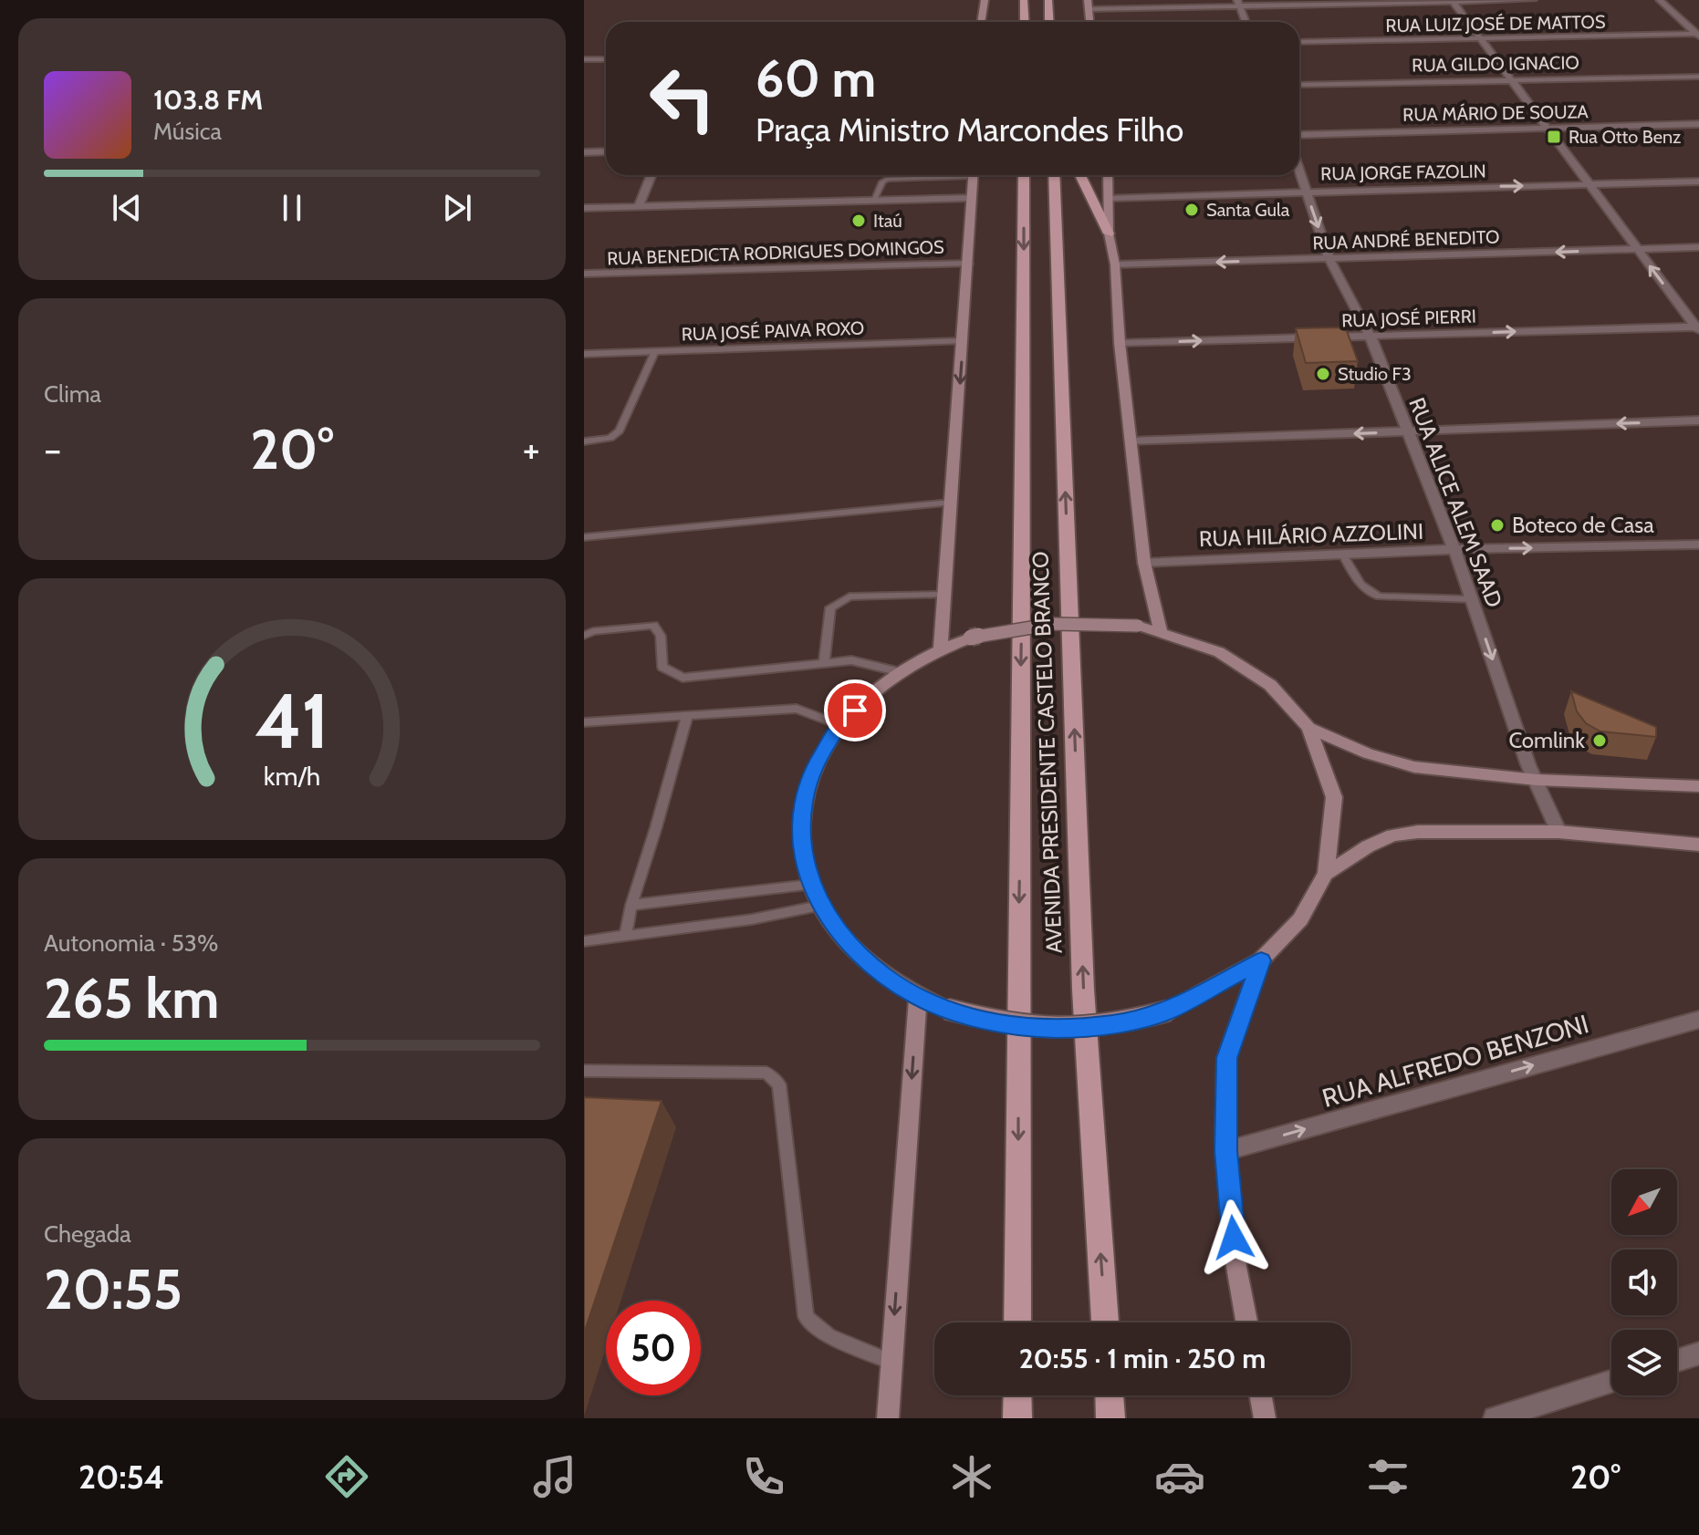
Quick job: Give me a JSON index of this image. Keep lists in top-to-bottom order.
{
  "streets": {
    "main road": ["AVENIDA PRESIDENTE CASTELO BRANCO"],
    "street": [
      "RUA LUIZ JOSÉ DE MATTOS",
      "RUA GILDO IGNACIO",
      "RUA MÁRIO DE SOUZA",
      "RUA JORGE FAZOLIN",
      "RUA ANDRÉ BENEDITO",
      "RUA BENEDICTA RODRIGUES DOMINGOS",
      "RUA JOSÉ PIERRI",
      "RUA JOSÉ PAIVA ROXO",
      "RUA ALICE ALEM SAAD",
      "RUA HILÁRIO AZZOLINI",
      "RUA ALFREDO BENZONI"
    ]
  },
  "crossings": [
    ["RUA JORGE FAZOLIN", "RUA ALICE ALEM SAAD"],
    ["RUA ANDRÉ BENEDITO", "RUA ALICE ALEM SAAD"],
    ["RUA JOSÉ PIERRI", "RUA ALICE ALEM SAAD"],
    ["RUA ALICE ALEM SAAD", "RUA HILÁRIO AZZOLINI"]
  ],
  "one_way": [
    "RUA JORGE FAZOLIN",
    "RUA ANDRÉ BENEDITO",
    "RUA ALICE ALEM SAAD",
    "RUA ALFREDO BENZONI"
  ],
  "places": {
    "transit": ["Rua Otto Benz"],
    "other": [
      "Santa Gula",
      "Itaú",
      "Studio F3",
      "Boteco de Casa",
      "Comlink"
    ]
  },
  "north": "bottom left",
  "page": {
    "turn": ["60 m", "Praça Ministro Marcondes Filho"],
    "song": ["103.8 FM", "Música"],
    "tile": [
      "Clima",
      ["Autonomia · 53%", "265 km"],
      ["Chegada", "20:55"]
    ],
    "heat": ["−", "20°", "+"],
    "limit": "50",
    "trip": "20:55 · 1 min · 250 m",
    "tabs": ["20:54", "20°"],
    "gauge": ["41", "km/h"]
  }
}
